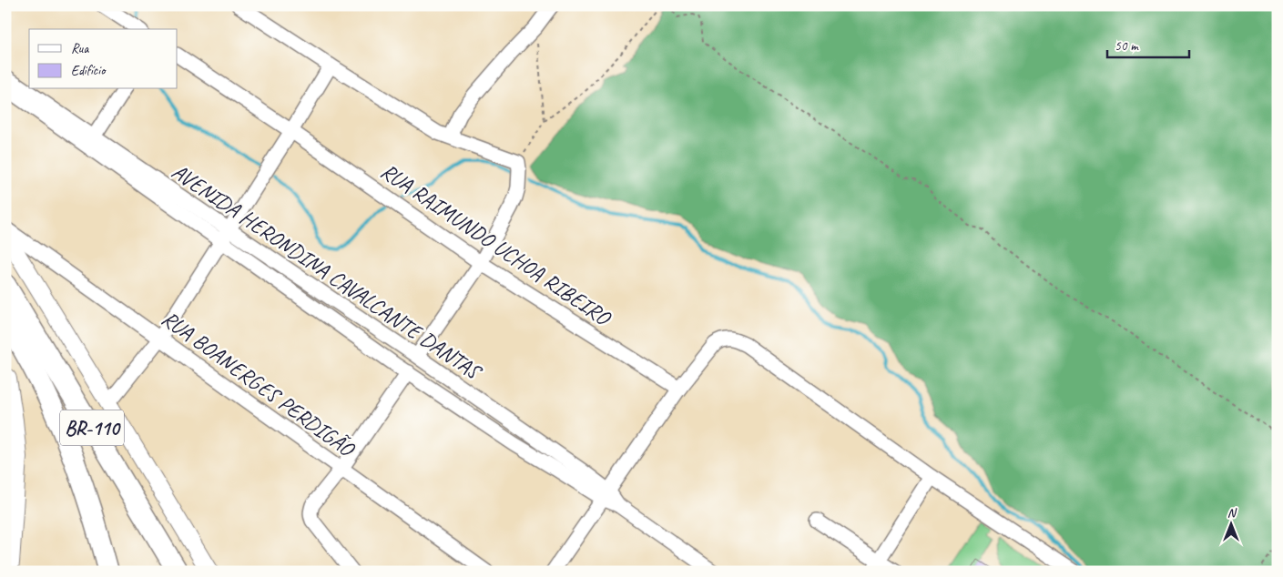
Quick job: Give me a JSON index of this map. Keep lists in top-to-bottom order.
{
  "streets": {
    "main road": ["BR-110"],
    "street": ["RUA RAIMUNDO UCHOA RIBEIRO", "AVENIDA HERONDINA CAVALCANTE DANTAS", "RUA BOANERGES PERDIGÃO"]
  },
  "legend": ["Rua", "Edifício"],
  "scale_bar": "50 m",
  "north": "top"
}
